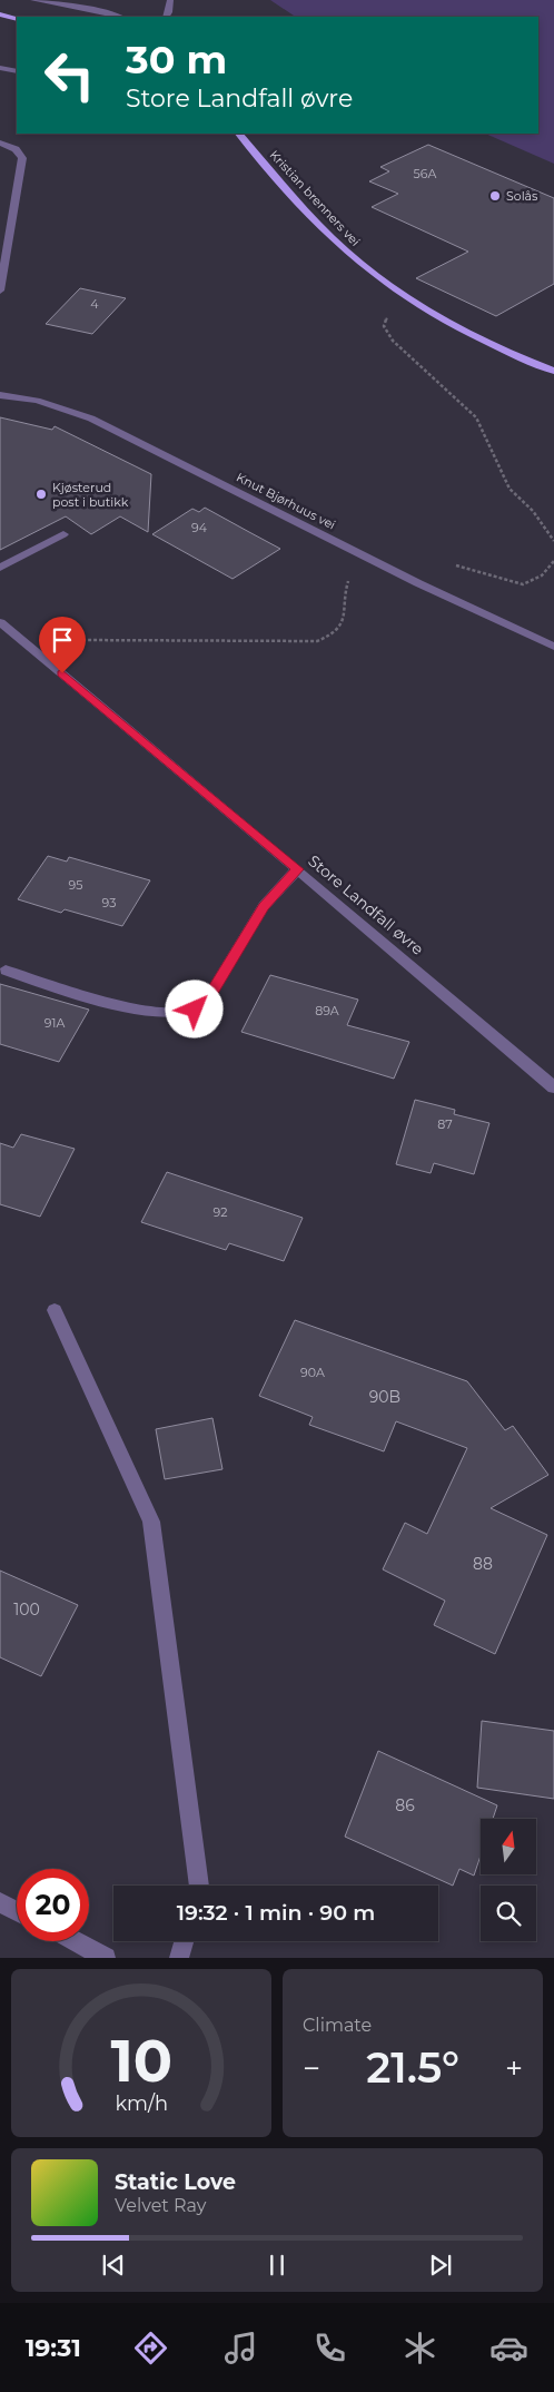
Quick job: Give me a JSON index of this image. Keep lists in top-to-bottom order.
{
  "streets": {
    "main road": ["Kristian brenners vei"],
    "street": ["Knut Bjørhuus vei", "Store Landfall øvre"]
  },
  "places": ["Solås", "Kjøsterud post i butikk"],
  "house_numbers": [
    "56A",
    "4",
    "94",
    "95",
    "93",
    "89A",
    "91A",
    "87",
    "92",
    "90A",
    "90B",
    "88",
    "100",
    "86"
  ],
  "north": "top",
  "page": {
    "turn": ["30 m", "Store Landfall øvre"],
    "limit": "20",
    "trip": "19:32 · 1 min · 90 m",
    "tile": "Climate",
    "heat": ["−", "21.5°", "+"],
    "song": ["Static Love", "Velvet Ray"],
    "tabs": "19:31",
    "gauge": ["10", "km/h"]
  }
}
